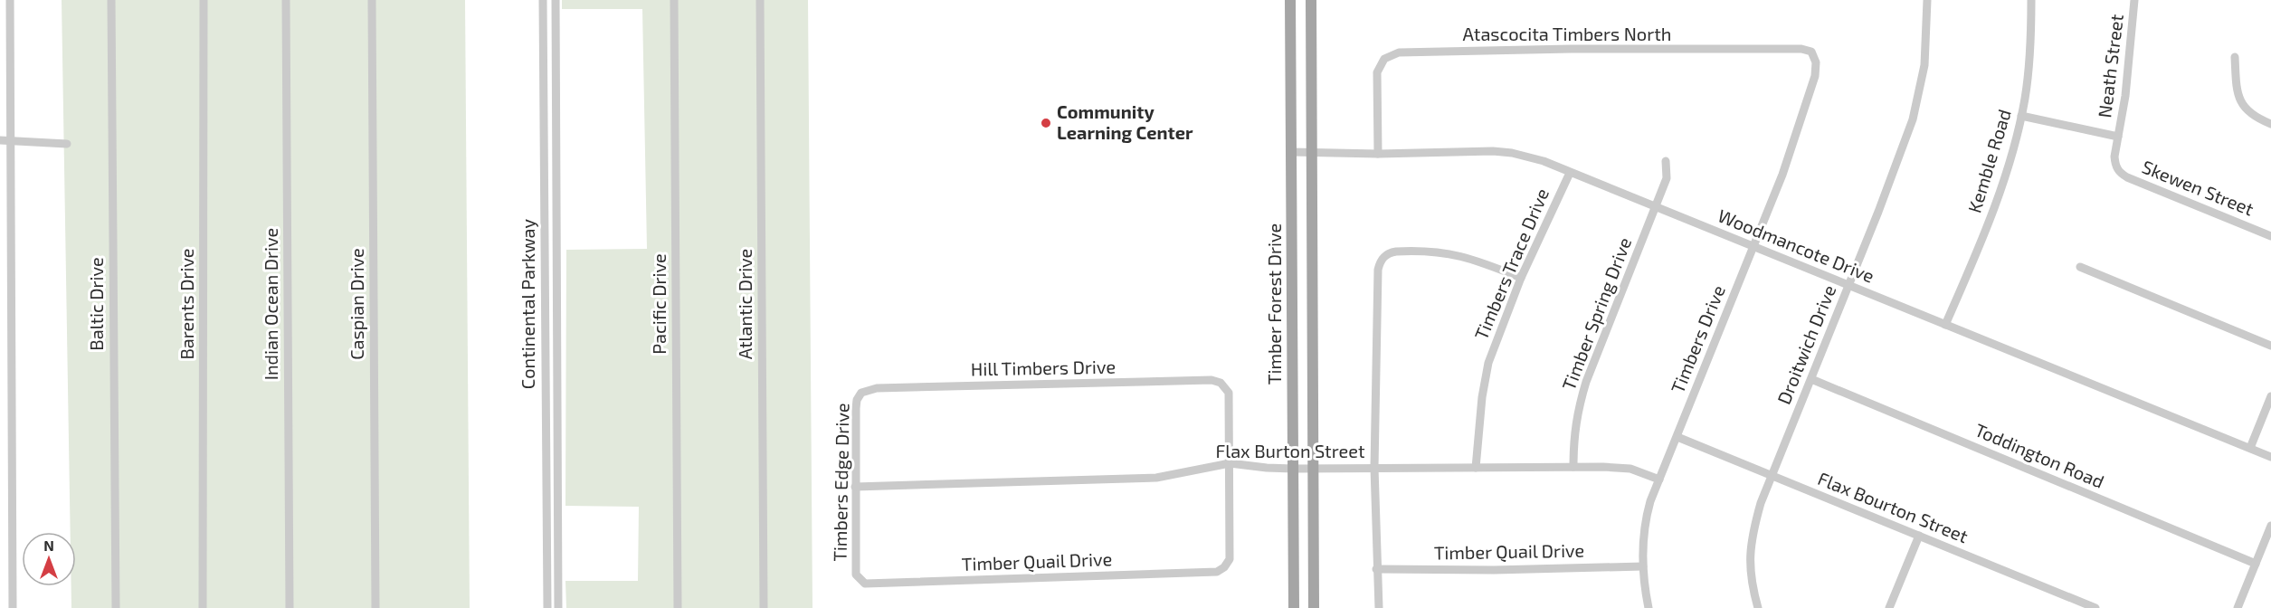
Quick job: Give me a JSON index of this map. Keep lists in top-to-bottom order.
{
  "streets": {
    "main road": ["Timber Forest Drive"],
    "street": [
      "Atascocita Timbers North",
      "Neath Street",
      "Kemble Road",
      "Skewen Street",
      "Woodmancote Drive",
      "Timbers Trace Drive",
      "Baltic Drive",
      "Barents Drive",
      "Indian Ocean Drive",
      "Caspian Drive",
      "Continental Parkway",
      "Pacific Drive",
      "Atlantic Drive",
      "Timber Spring Drive",
      "Timbers Drive",
      "Droitwich Drive",
      "Hill Timbers Drive",
      "Flax Burton Street",
      "Toddington Road",
      "Timbers Edge Drive",
      "Flax Bourton Street",
      "Timber Quail Drive"
    ]
  },
  "crossings": [
    ["Atascocita Timbers North", "Woodmancote Drive"],
    ["Atascocita Timbers North", "Timbers Drive"],
    ["Neath Street", "Skewen Street"],
    ["Kemble Road", "Woodmancote Drive"],
    ["Woodmancote Drive", "Timbers Trace Drive"],
    ["Woodmancote Drive", "Timber Forest Drive"],
    ["Woodmancote Drive", "Timber Spring Drive"],
    ["Woodmancote Drive", "Timbers Drive"],
    ["Woodmancote Drive", "Droitwich Drive"],
    ["Timbers Trace Drive", "Flax Burton Street"],
    ["Timber Forest Drive", "Flax Burton Street"],
    ["Timber Spring Drive", "Flax Burton Street"],
    ["Timbers Drive", "Flax Burton Street"],
    ["Timbers Drive", "Flax Bourton Street"],
    ["Timbers Drive", "Timber Quail Drive"],
    ["Droitwich Drive", "Toddington Road"],
    ["Droitwich Drive", "Flax Bourton Street"],
    ["Hill Timbers Drive", "Flax Burton Street"],
    ["Hill Timbers Drive", "Timbers Edge Drive"],
    ["Hill Timbers Drive", "Timber Quail Drive"],
    ["Flax Burton Street", "Timbers Edge Drive"],
    ["Flax Burton Street", "Timber Quail Drive"],
    ["Timbers Edge Drive", "Timber Quail Drive"]
  ],
  "places": ["Community Learning Center"],
  "north": "top"
}
